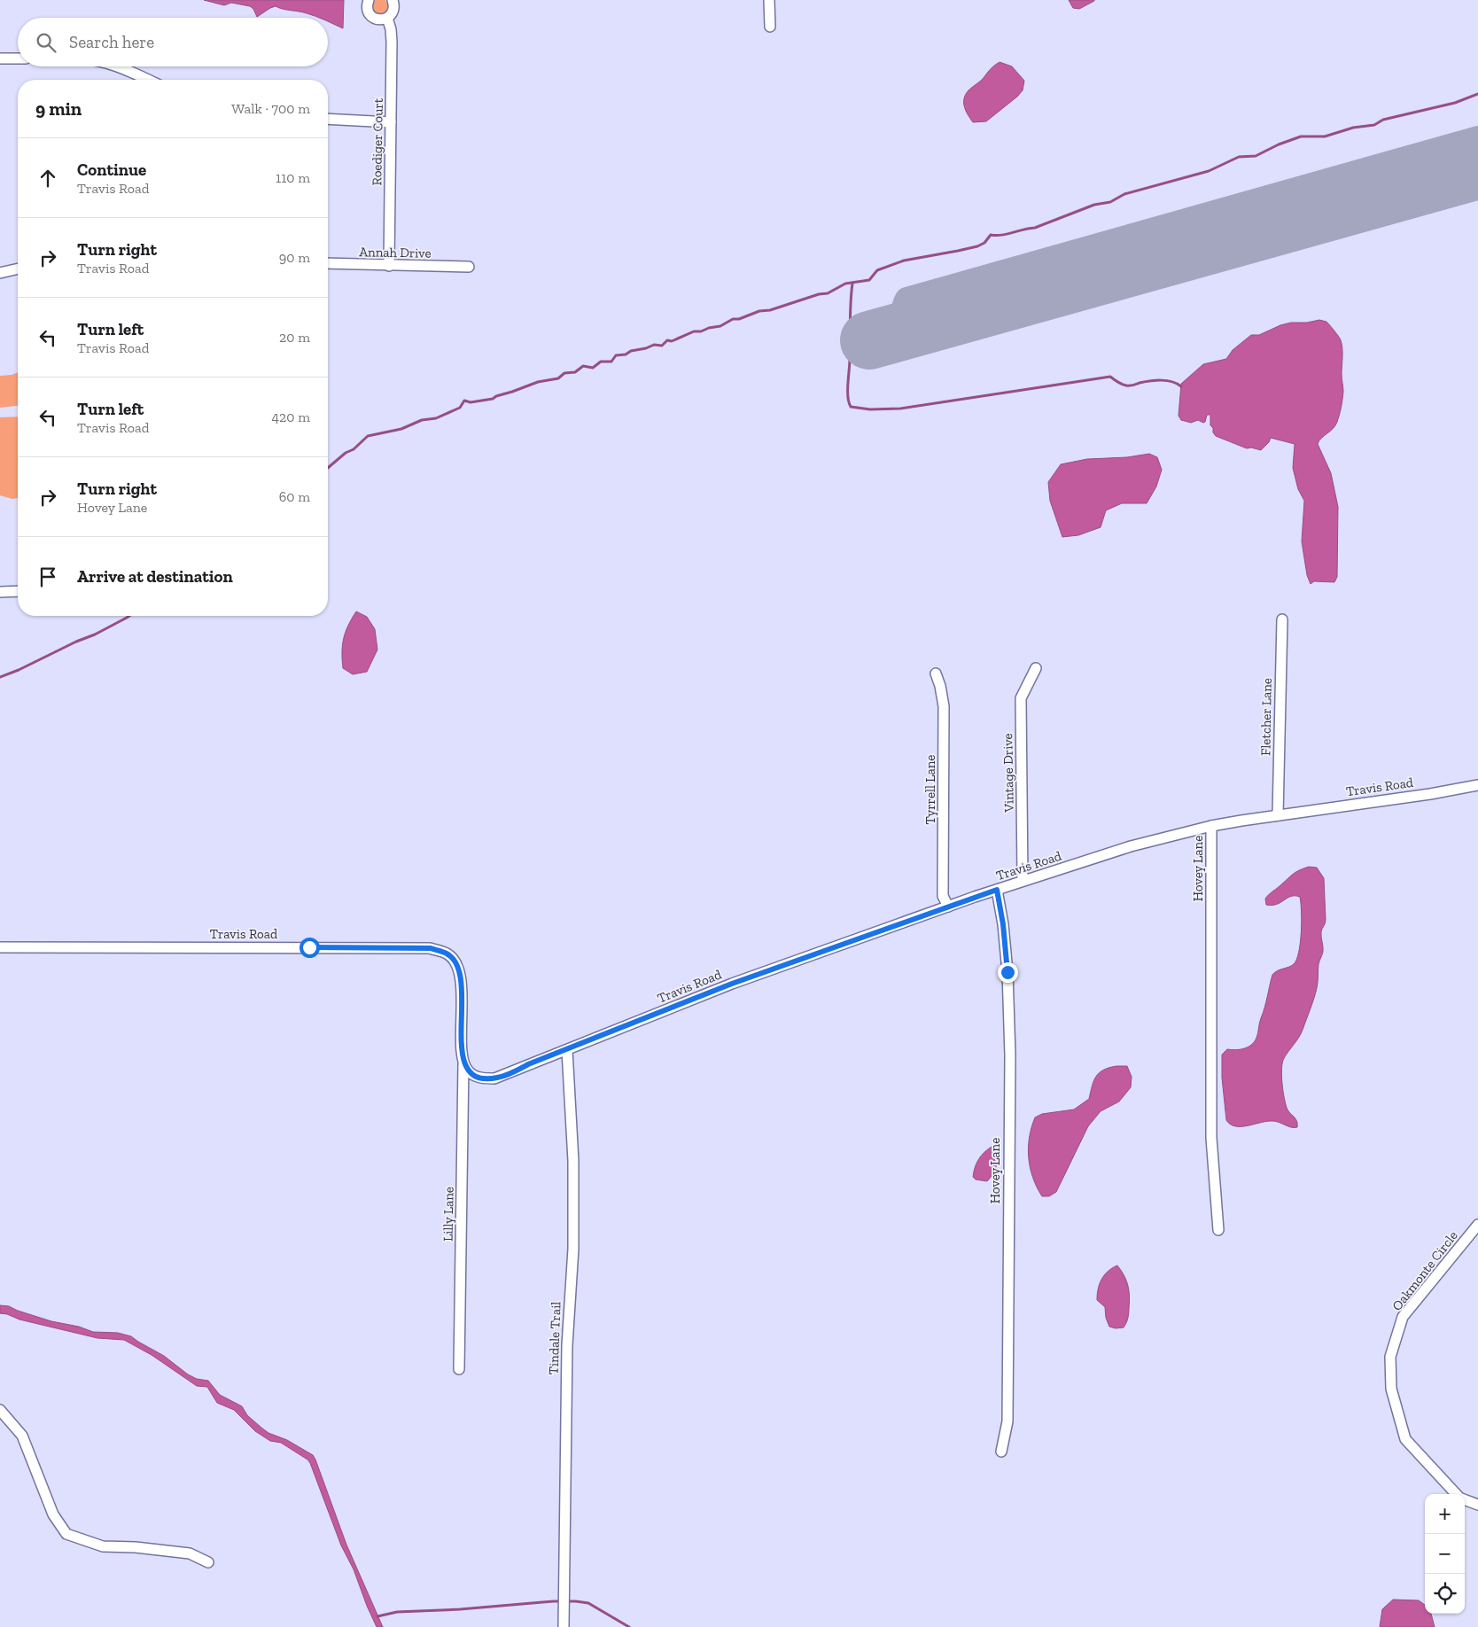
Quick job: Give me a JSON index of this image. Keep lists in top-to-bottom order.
{
  "streets": {
    "street": [
      "Roediger Court",
      "Annah Drive",
      "Fletcher Lane",
      "Vintage Drive",
      "Travis Road",
      "Tyrrell Lane",
      "Hovey Lane",
      "Lilly Lane",
      "Oakmonte Circle",
      "Tindale Trail"
    ]
  },
  "crossings": [
    ["Roediger Court", "Annah Drive"],
    ["Fletcher Lane", "Travis Road"],
    ["Vintage Drive", "Travis Road"],
    ["Travis Road", "Tyrrell Lane"],
    ["Travis Road", "Hovey Lane"],
    ["Travis Road", "Lilly Lane"],
    ["Travis Road", "Tindale Trail"]
  ],
  "page": {
    "search": "Search here",
    "heading": ["9 min", "Walk · 700 m"],
    "list": [
      ["Continue", "Travis Road", "110 m"],
      ["Turn right", "Travis Road", "90 m"],
      ["Turn left", "Travis Road", "20 m"],
      ["Turn left", "Travis Road", "420 m"],
      ["Turn right", "Hovey Lane", "60 m"],
      "Arrive at destination"
    ],
    "map_buttons": ["+", "−"]
  }
}
